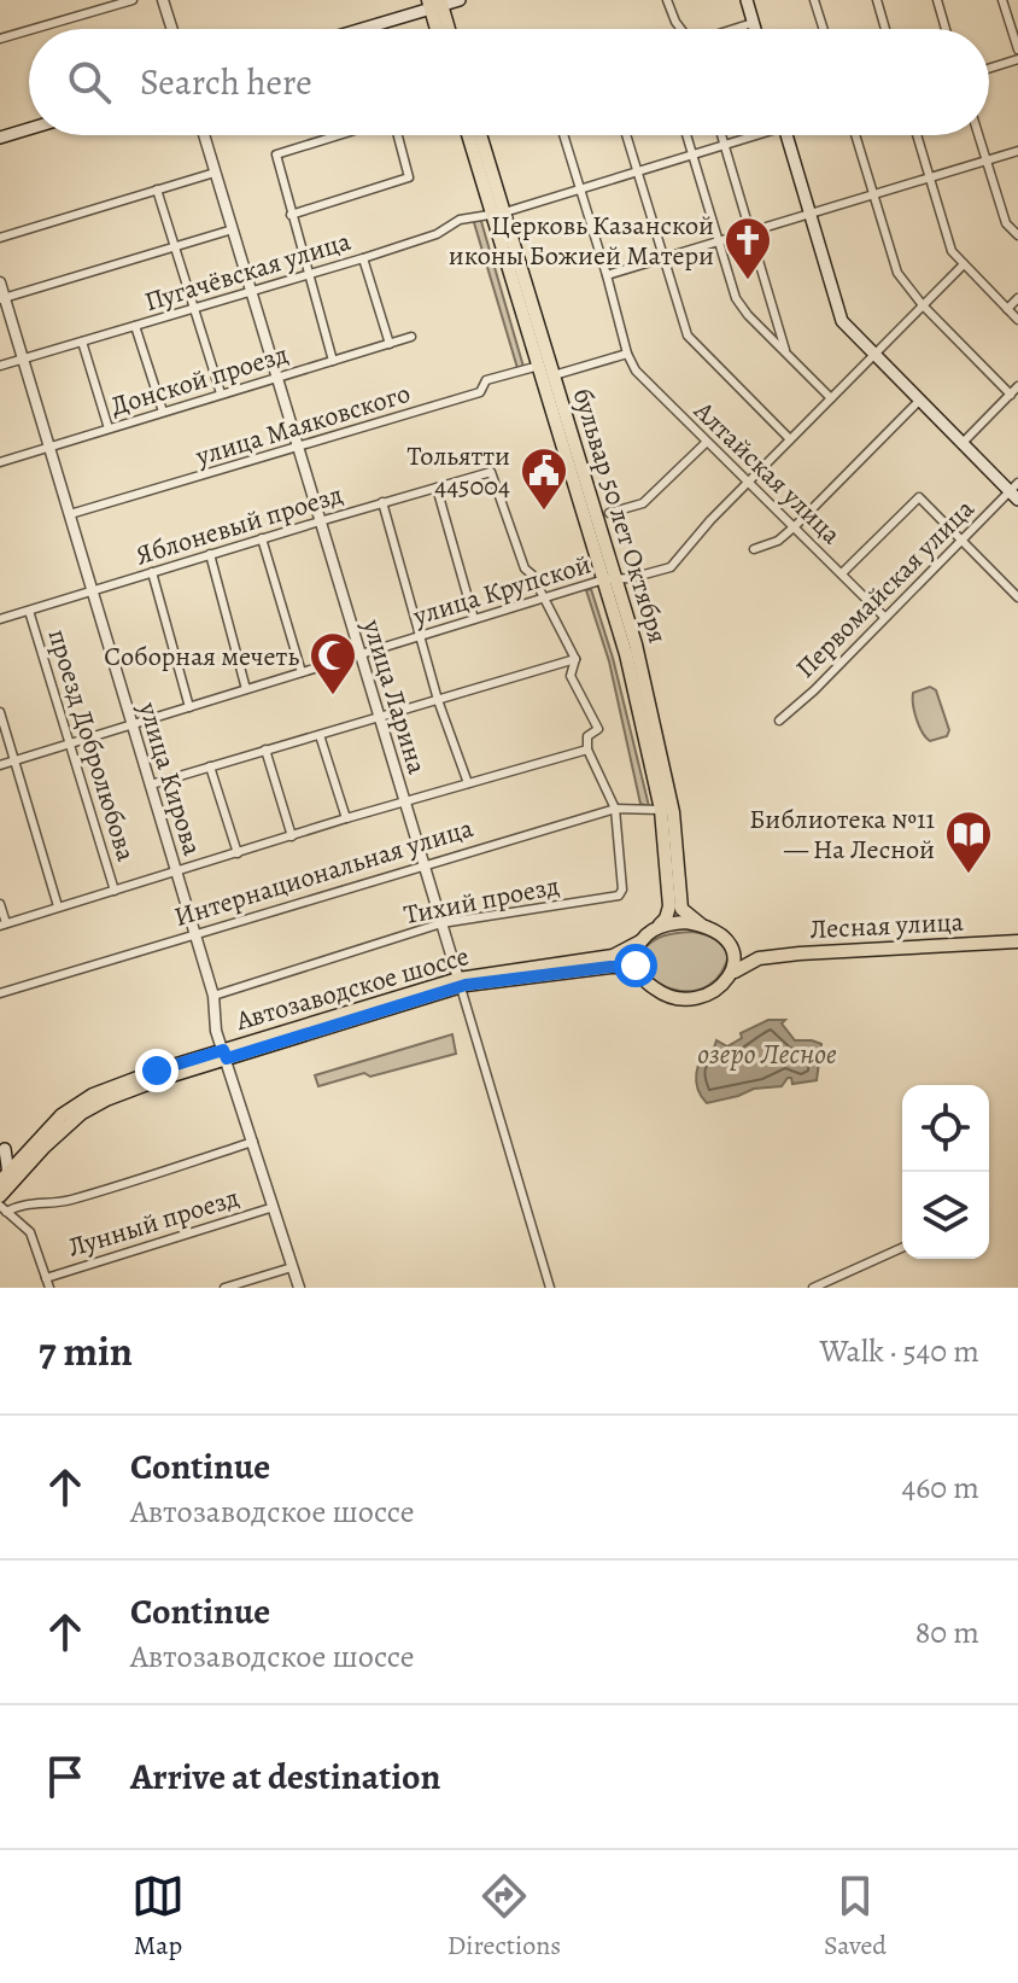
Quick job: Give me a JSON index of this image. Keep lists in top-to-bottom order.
{
  "streets": {
    "main road": ["бульвар 50 лет Октября", "Лесная улица", "Автозаводское шоссе"],
    "street": [
      "Пугачёвская улица",
      "Донской проезд",
      "улица Маяковского",
      "Алтайская улица",
      "Яблоневый проезд",
      "Первомайская улица",
      "улица Крупской",
      "улица Ларина",
      "проезд Добролюбова",
      "улица Кирова",
      "Интернациональная улица",
      "Тихий проезд",
      "Лунный проезд"
    ]
  },
  "crossings": [
    ["Пугачёвская улица", "бульвар 50 лет Октября"],
    ["Пугачёвская улица", "улица Ларина"],
    ["Пугачёвская улица", "улица Кирова"],
    ["Донской проезд", "улица Ларина"],
    ["Донской проезд", "улица Кирова"],
    ["улица Маяковского", "бульвар 50 лет Октября"],
    ["улица Маяковского", "улица Ларина"],
    ["улица Маяковского", "улица Кирова"],
    ["Алтайская улица", "Первомайская улица"],
    ["Алтайская улица", "улица Крупской"],
    ["бульвар 50 лет Октября", "улица Крупской"],
    ["бульвар 50 лет Октября", "Интернациональная улица"],
    ["бульвар 50 лет Октября", "Лесная улица"],
    ["бульвар 50 лет Октября", "Автозаводское шоссе"],
    ["Яблоневый проезд", "улица Крупской"],
    ["Яблоневый проезд", "улица Ларина"],
    ["Яблоневый проезд", "проезд Добролюбова"],
    ["Яблоневый проезд", "улица Кирова"],
    ["улица Крупской", "улица Ларина"],
    ["улица Крупской", "проезд Добролюбова"],
    ["улица Крупской", "улица Кирова"],
    ["улица Ларина", "Интернациональная улица"],
    ["улица Ларина", "Тихий проезд"],
    ["улица Ларина", "Автозаводское шоссе"],
    ["улица Кирова", "Интернациональная улица"],
    ["улица Кирова", "Тихий проезд"],
    ["улица Кирова", "Автозаводское шоссе"],
    ["улица Кирова", "Лунный проезд"],
    ["Интернациональная улица", "Тихий проезд"],
    ["Лесная улица", "Автозаводское шоссе"]
  ],
  "water": ["озеро Лесное"],
  "places": {
    "church": ["Церковь Казанской иконы Божией Матери"],
    "public building": ["Тольятти 445004"],
    "mosque": ["Cоборная мечеть"],
    "library": ["Библиотека №11 — На Лесной"]
  },
  "page": {
    "search": "Search here",
    "heading": ["7 min", "Walk · 540 m"],
    "list": [
      ["Continue", "Автозаводское шоссе", "460 m"],
      ["Continue", "Автозаводское шоссе", "80 m"],
      "Arrive at destination"
    ],
    "nav": ["Map", "Directions", "Saved"]
  }
}
